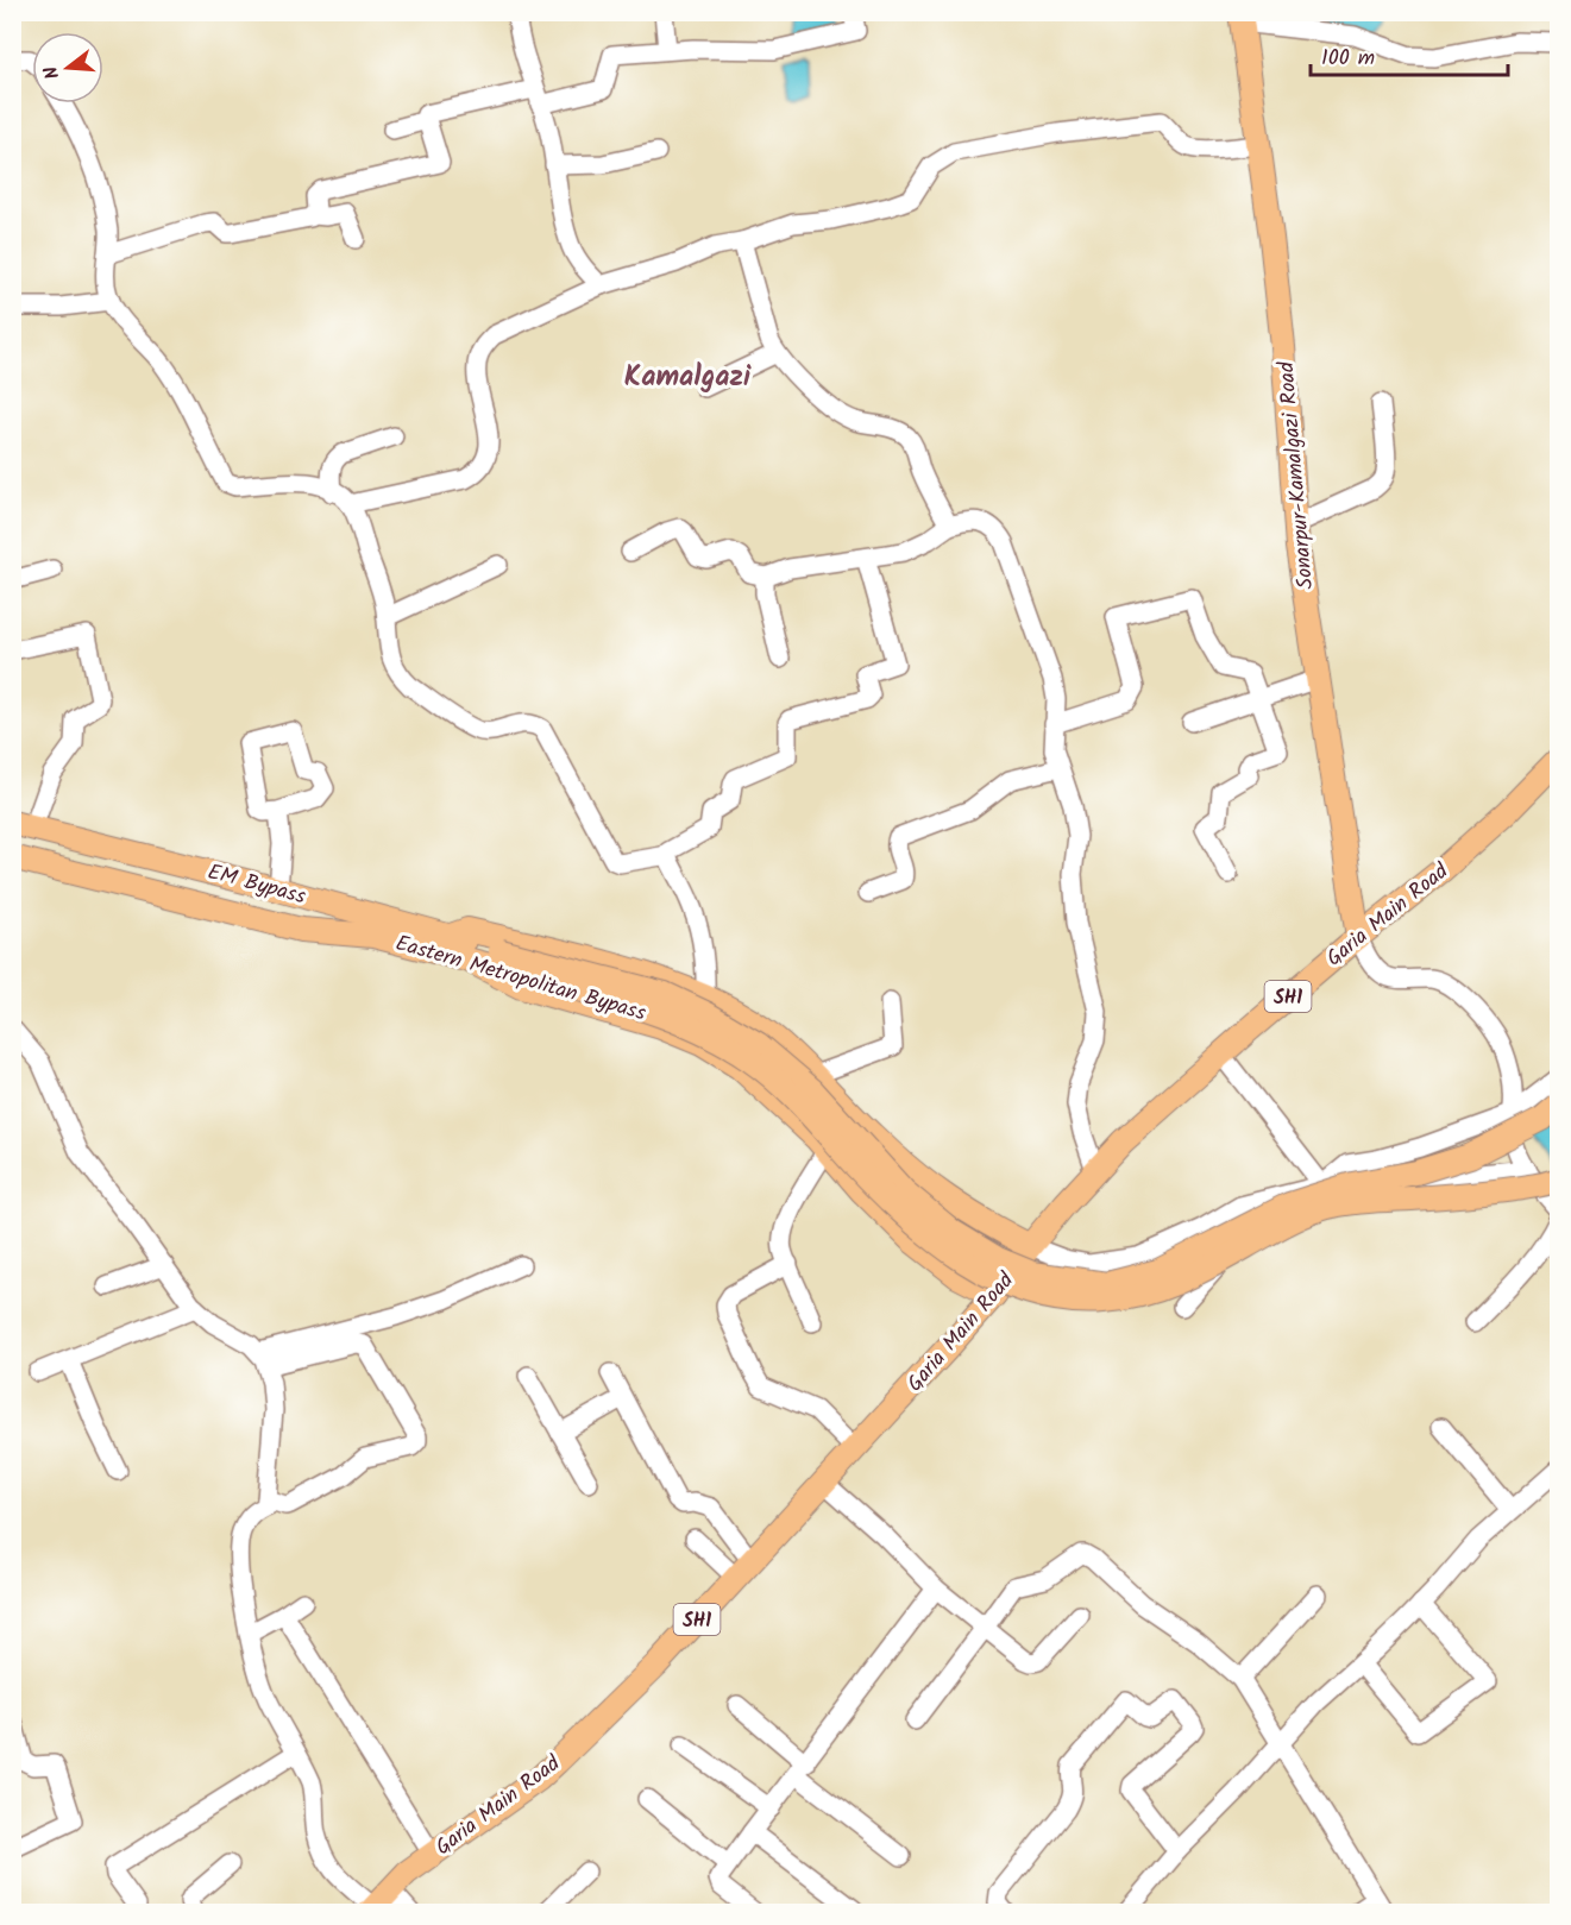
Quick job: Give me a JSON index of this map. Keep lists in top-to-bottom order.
{
  "streets": {
    "main road": [
      "Sonarpur-Kamalgazi Road",
      "EM Bypass",
      "Garia Main Road",
      "Eastern Metropolitan Bypass",
      "SH1"
    ]
  },
  "crossings": [
    ["Sonarpur-Kamalgazi Road", "Garia Main Road"],
    ["EM Bypass", "Eastern Metropolitan Bypass"]
  ],
  "districts": ["Kamalgazi"],
  "scale_bar": "100 m",
  "north": "left"
}
